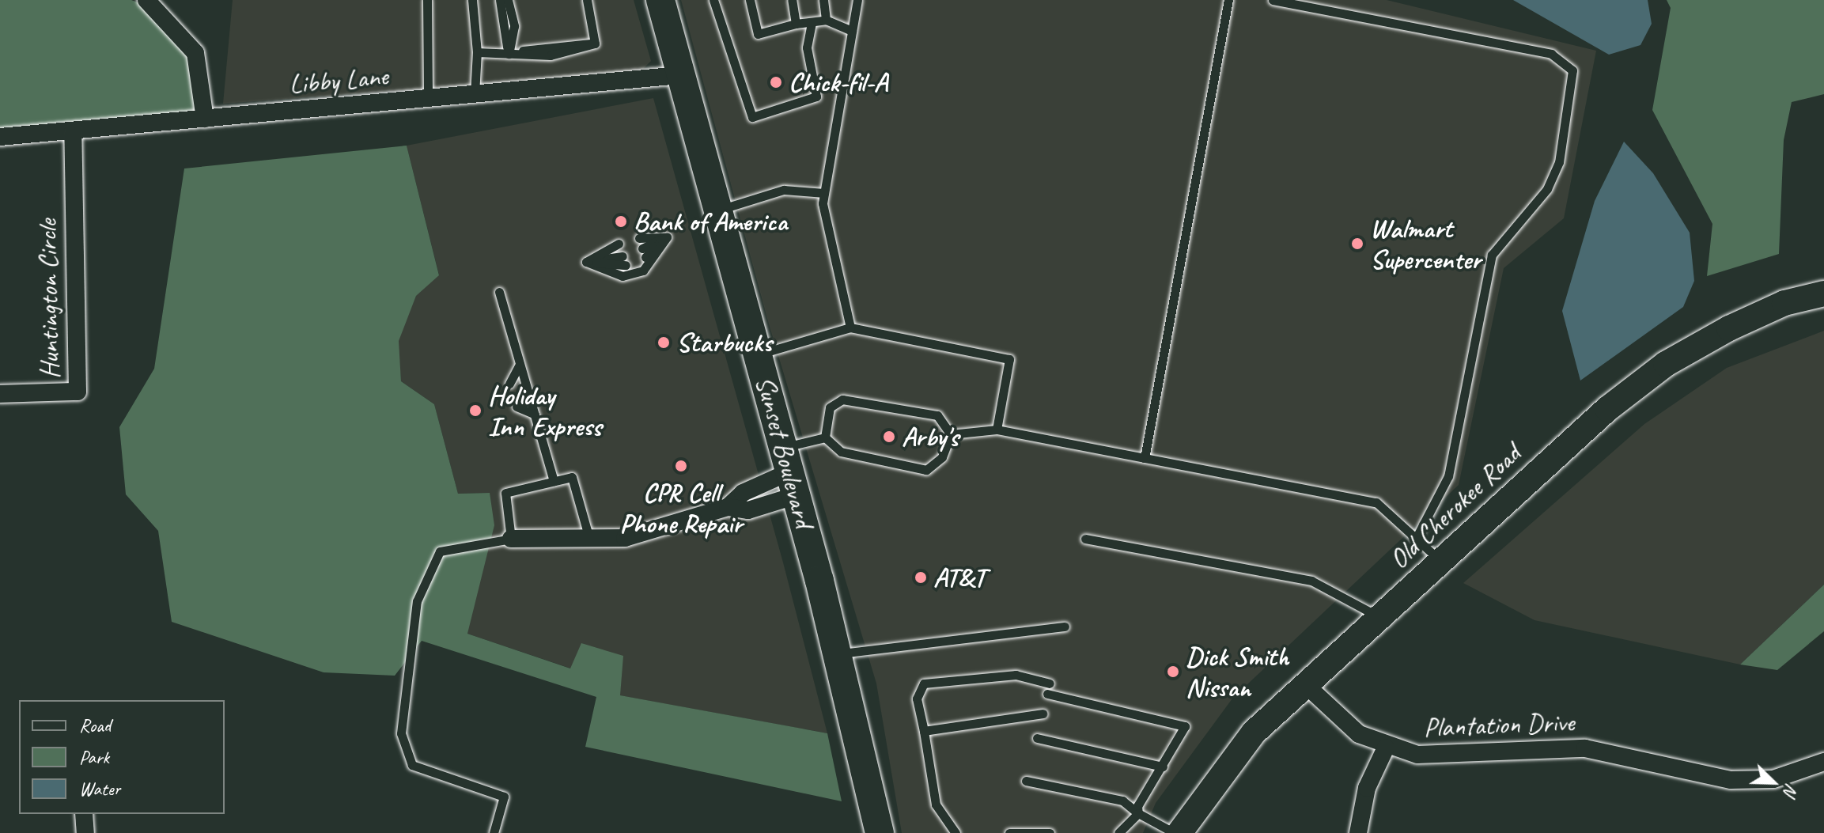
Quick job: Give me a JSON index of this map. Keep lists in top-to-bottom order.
{
  "streets": {
    "main road": ["Sunset Boulevard"],
    "street": [
      "Libby Lane",
      "Huntington Circle",
      "Old Cherokee Road",
      "Plantation Drive"
    ]
  },
  "crossings": [
    ["Libby Lane", "Huntington Circle"],
    ["Libby Lane", "Sunset Boulevard"],
    ["Old Cherokee Road", "Plantation Drive"]
  ],
  "places": [
    "Chick-fil-A",
    "Bank of America",
    "Walmart Supercenter",
    "Starbucks",
    "Holiday Inn Express",
    "Arby's",
    "CPR Cell Phone Repair",
    "AT&T",
    "Dick Smith Nissan"
  ],
  "legend": ["Road", "Park", "Water"],
  "north": "bottom right"
}
